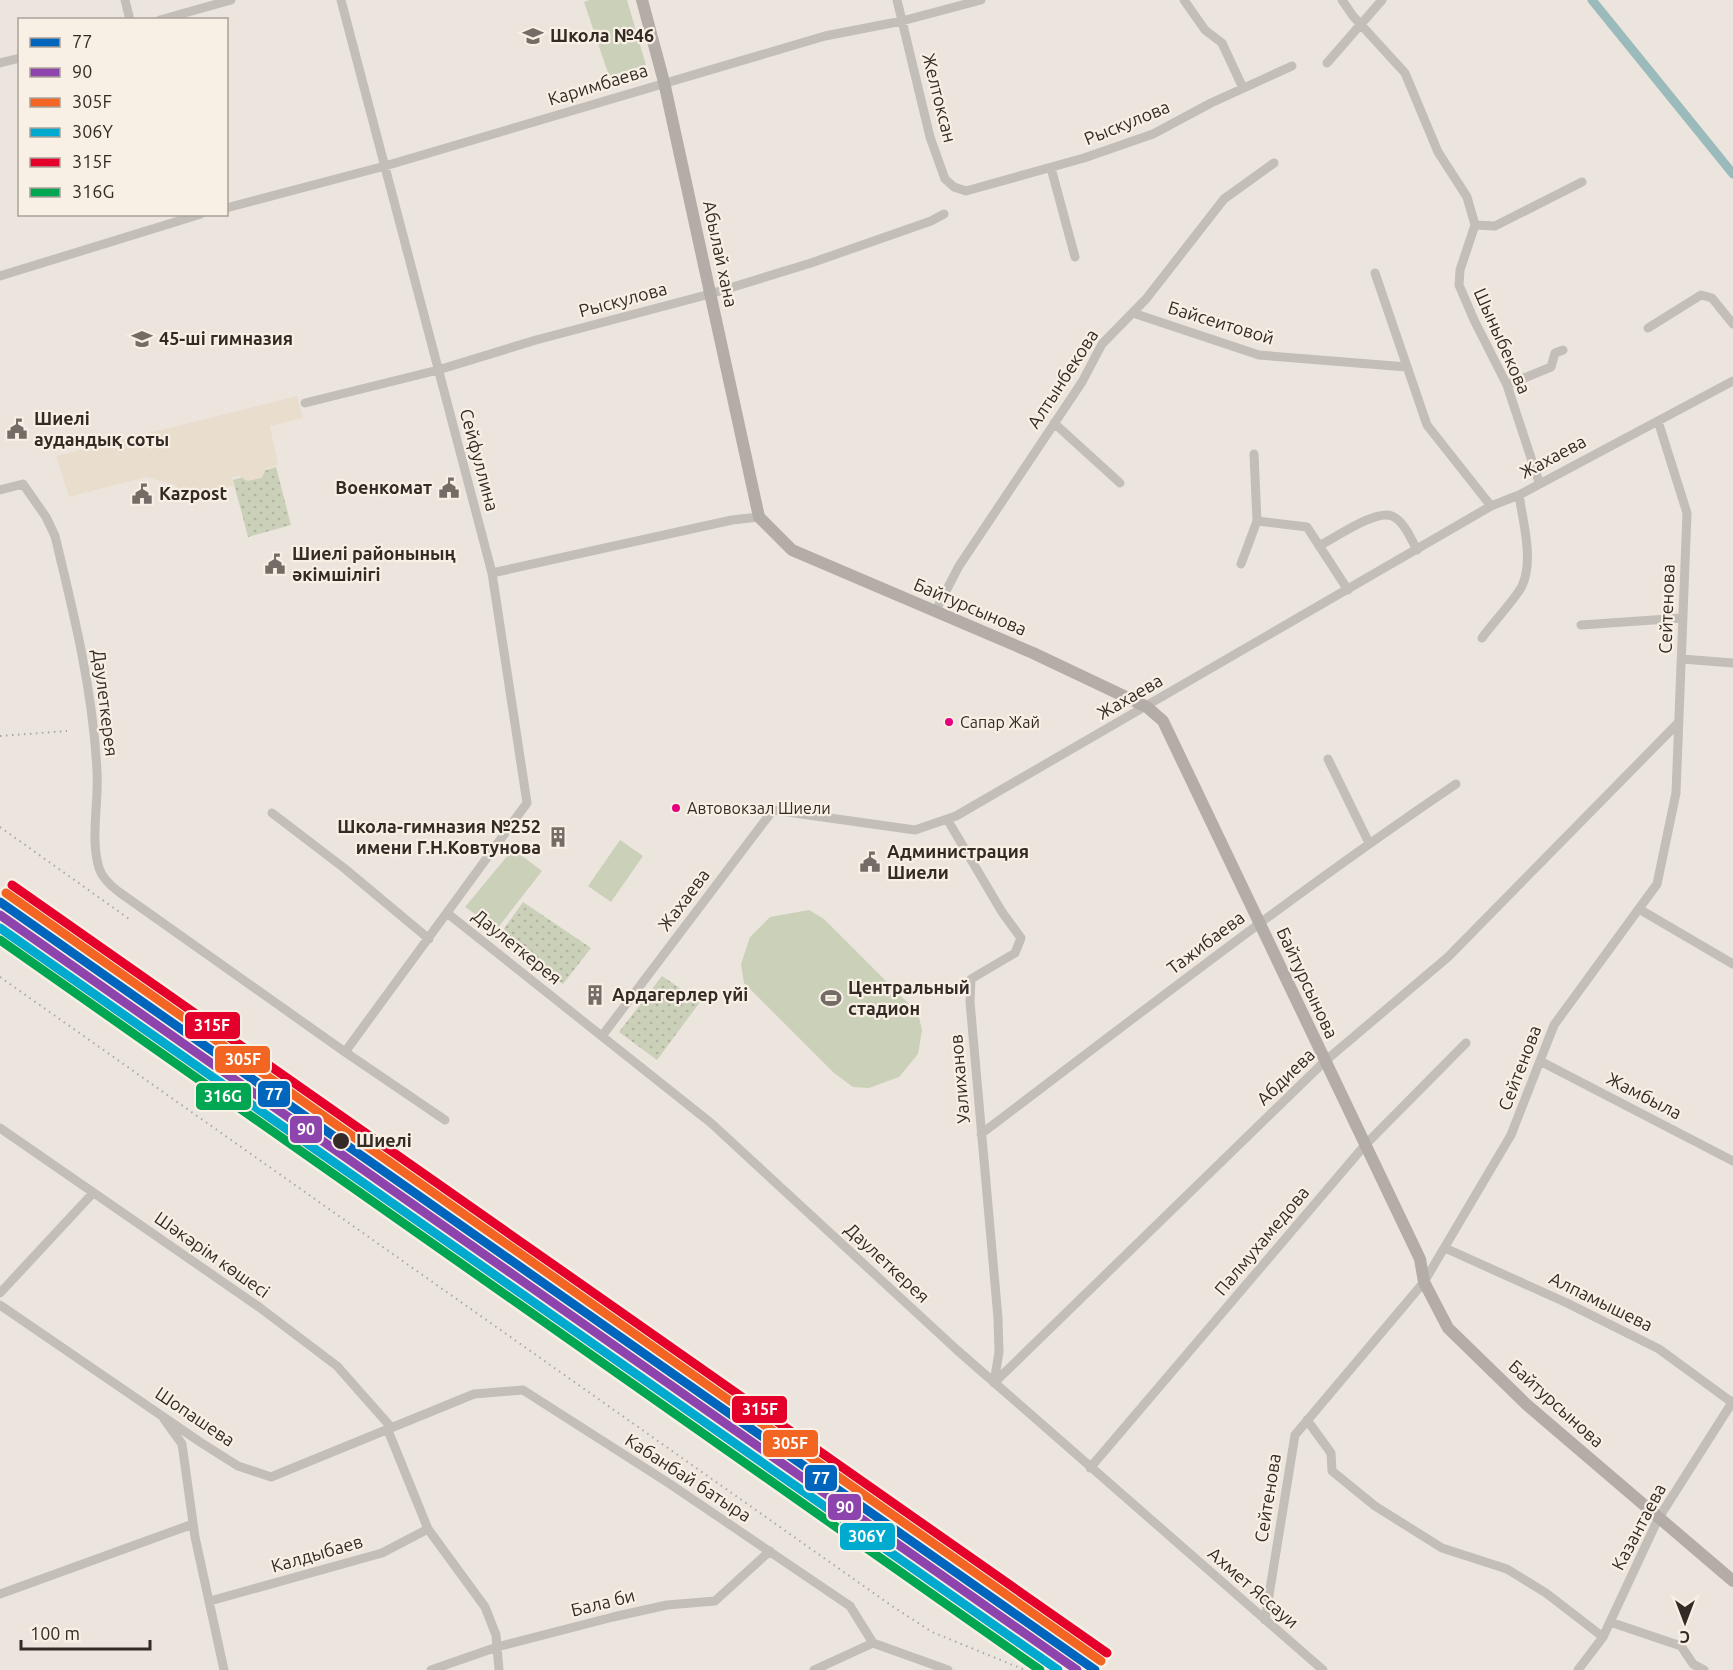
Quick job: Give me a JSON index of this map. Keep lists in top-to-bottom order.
{
  "streets": {
    "main road": ["Абылай хана", "Байтурсынова"],
    "street": [
      "Каримбаева",
      "Желтоксан",
      "Рыскулова",
      "Байсеитовой",
      "Шыныбекова",
      "Алтынбекова",
      "Жахаева",
      "Сейфуллина",
      "Сейтенова",
      "Даулеткерея",
      "Тажибаева",
      "Абдиева",
      "Уалиханов",
      "Жамбыла",
      "Палмухамедова",
      "Шәкәрім көшесі",
      "Алпамышева",
      "Шопашева",
      "Кабанбай батыра",
      "Казантаева",
      "Калдыбаев",
      "Ахмет Яссауи",
      "Бала би"
    ]
  },
  "crossings": [
    ["Каримбаева", "Желтоксан"],
    ["Каримбаева", "Абылай хана"],
    ["Каримбаева", "Сейфуллина"],
    ["Желтоксан", "Рыскулова"],
    ["Рыскулова", "Абылай хана"],
    ["Рыскулова", "Сейфуллина"],
    ["Абылай хана", "Байтурсынова"],
    ["Байсеитовой", "Алтынбекова"],
    ["Шыныбекова", "Жахаева"],
    ["Алтынбекова", "Байтурсынова"],
    ["Жахаева", "Байтурсынова"],
    ["Жахаева", "Сейтенова"],
    ["Жахаева", "Даулеткерея"],
    ["Жахаева", "Уалиханов"],
    ["Сейфуллина", "Даулеткерея"],
    ["Байтурсынова", "Сейтенова"],
    ["Байтурсынова", "Тажибаева"],
    ["Байтурсынова", "Абдиева"],
    ["Байтурсынова", "Палмухамедова"],
    ["Байтурсынова", "Казантаева"],
    ["Сейтенова", "Абдиева"],
    ["Сейтенова", "Жамбыла"],
    ["Сейтенова", "Алпамышева"],
    ["Сейтенова", "Ахмет Яссауи"],
    ["Даулеткерея", "Абдиева"],
    ["Даулеткерея", "Уалиханов"],
    ["Даулеткерея", "Палмухамедова"],
    ["Даулеткерея", "Ахмет Яссауи"],
    ["Тажибаева", "Уалиханов"],
    ["Абдиева", "Уалиханов"],
    ["Шәкәрім көшесі", "Шопашева"],
    ["Шәкәрім көшесі", "Кабанбай батыра"],
    ["Шәкәрім көшесі", "Калдыбаев"],
    ["Шәкәрім көшесі", "Бала би"],
    ["Алпамышева", "Казантаева"],
    ["Шопашева", "Кабанбай батыра"],
    ["Кабанбай батыра", "Бала би"]
  ],
  "places": {
    "school or university": ["Школа №46", "45-ші гимназия"],
    "public building": [
      "Шиелі аудандық соты",
      "Военкомат",
      "Kazpost",
      "Шиелі районының әкімшілігі",
      "Администрация Шиели"
    ],
    "other": ["Сапар Жай", "Автовокзал Шиели", "Шиелі"],
    "building": ["Школа-гимназия №252 имени Г.Н.Ковтунова", "Ардагерлер үйі"],
    "sports": ["Центральный стадион"]
  },
  "lines": [
    "transit line 315F",
    "transit line 305F",
    "transit line 77",
    "transit line 90",
    "transit line 306Y",
    "transit line 316G"
  ],
  "legend": [
    "77",
    "90",
    "305F",
    "306Y",
    "315F",
    "316G"
  ],
  "scale_bar": "100 m",
  "north": "bottom"
}
